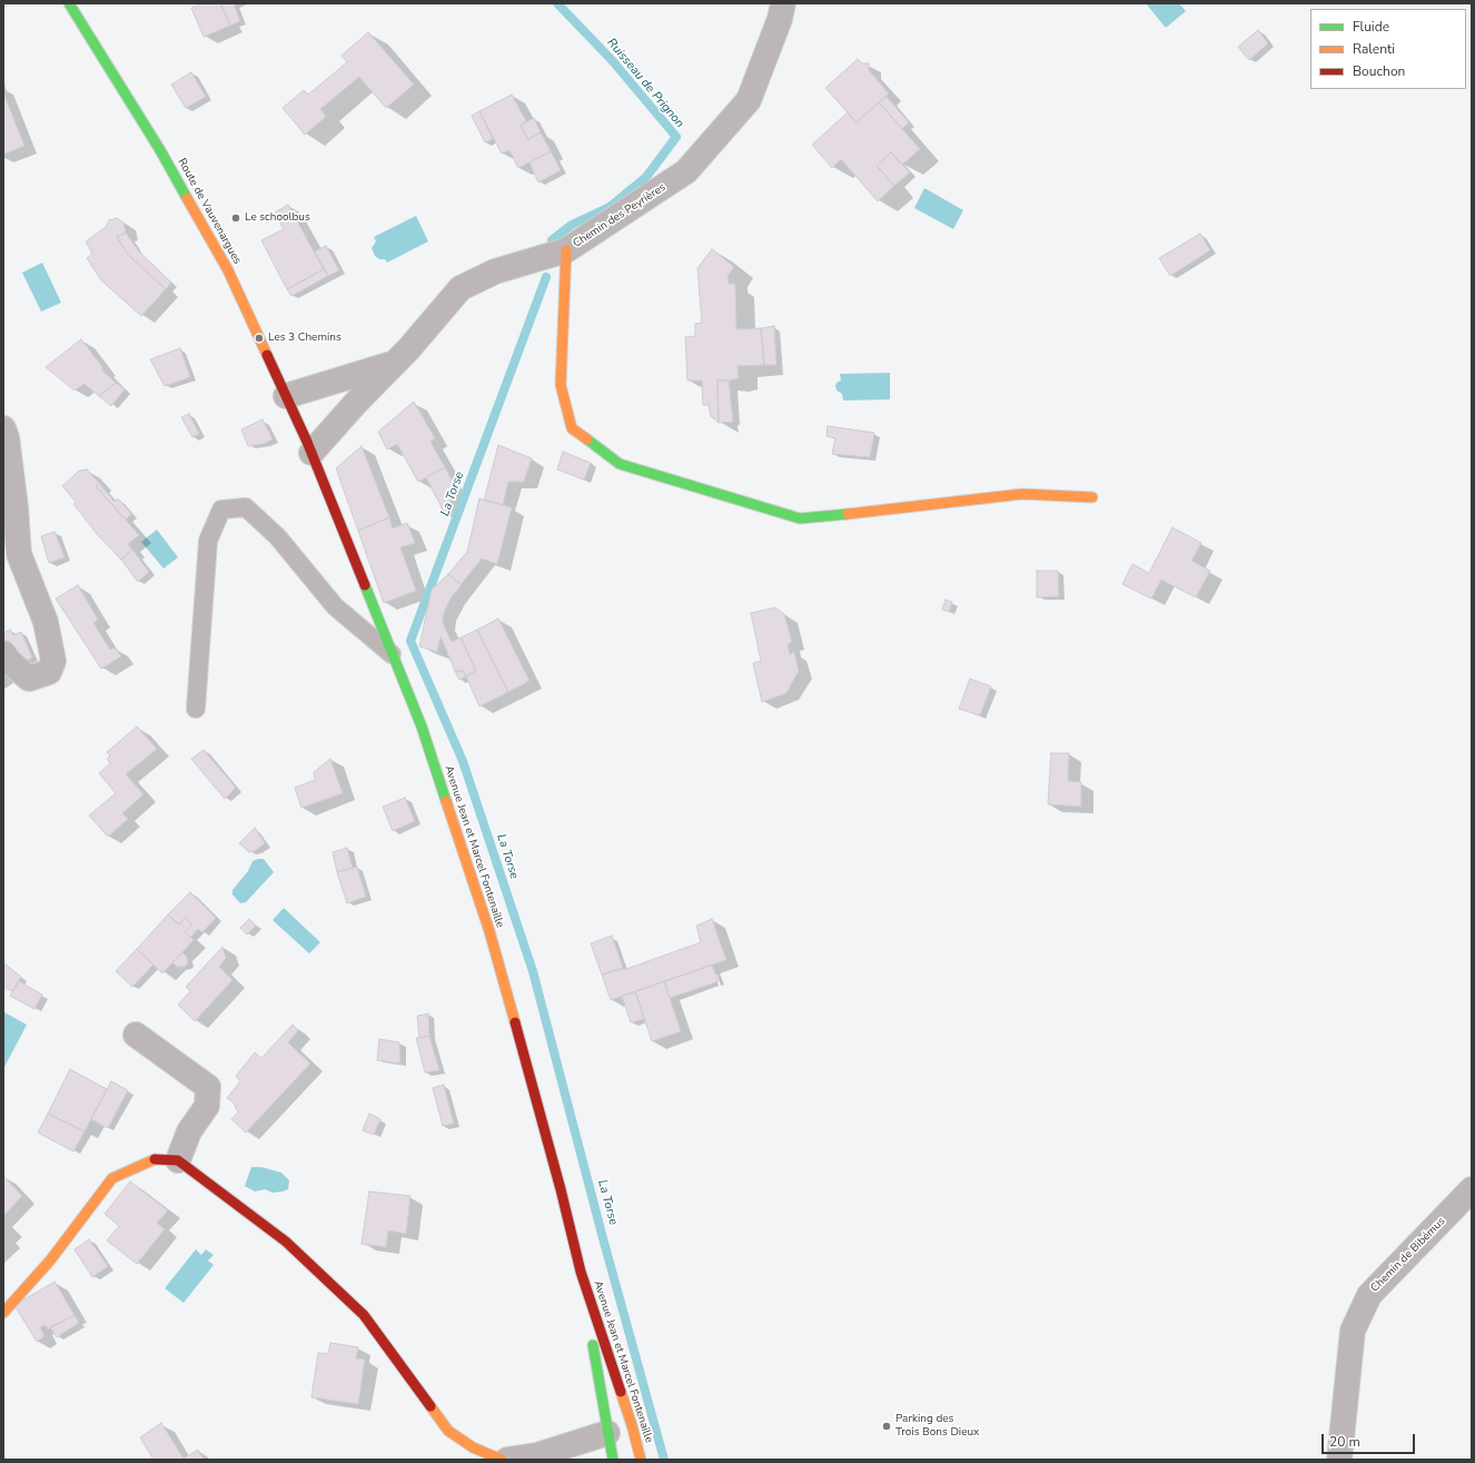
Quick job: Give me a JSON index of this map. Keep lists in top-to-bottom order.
{
  "streets": {
    "main road": ["Route de Vauvenargues", "Avenue Jean et Marcel Fontenaille"],
    "street": ["Chemin des Peyrières", "Chemin de Bibémus"]
  },
  "crossings": [
    ["Route de Vauvenargues", "Chemin des Peyrières"],
    ["Route de Vauvenargues", "Avenue Jean et Marcel Fontenaille"],
    ["Chemin des Peyrières", "Avenue Jean et Marcel Fontenaille"]
  ],
  "water": ["Ruisseau de Prignon", "La Torse"],
  "places": ["Le schoolbus", "Les 3 Chemins", "Parking des Trois Bons Dieux"],
  "legend": ["Fluide", "Ralenti", "Bouchon"],
  "scale_bar": "20 m"
}
